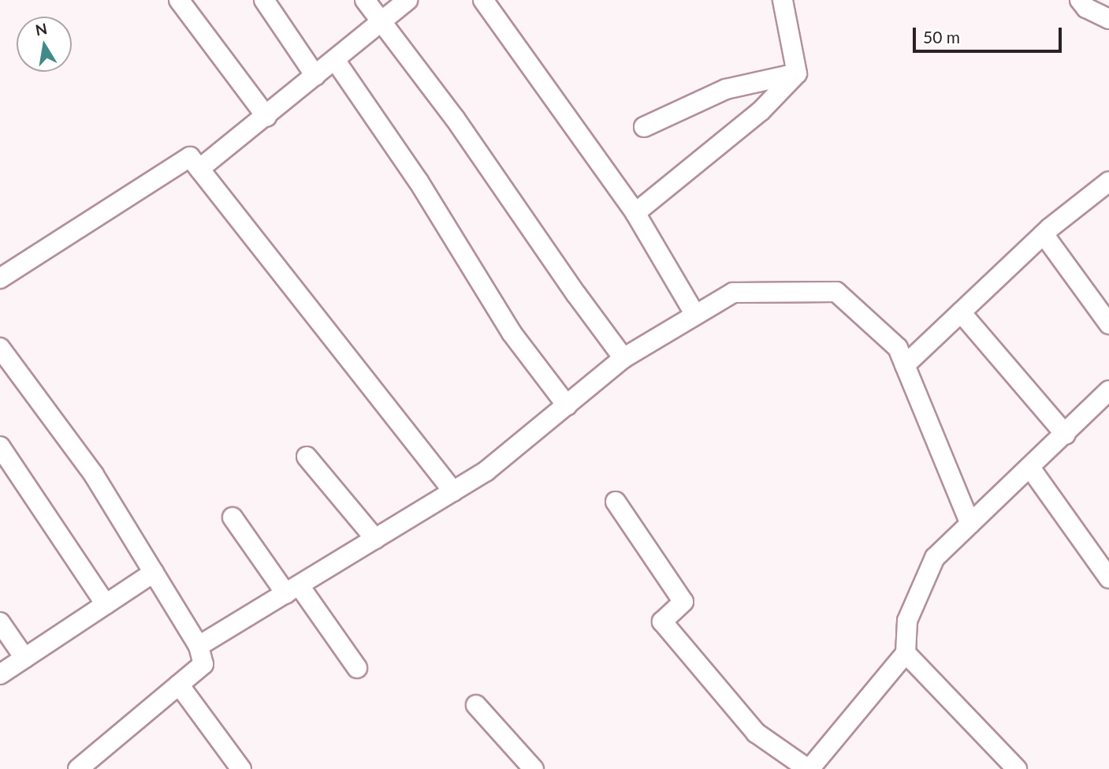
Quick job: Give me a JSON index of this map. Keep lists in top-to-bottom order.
{
  "scale_bar": "50 m",
  "north": "top"
}
